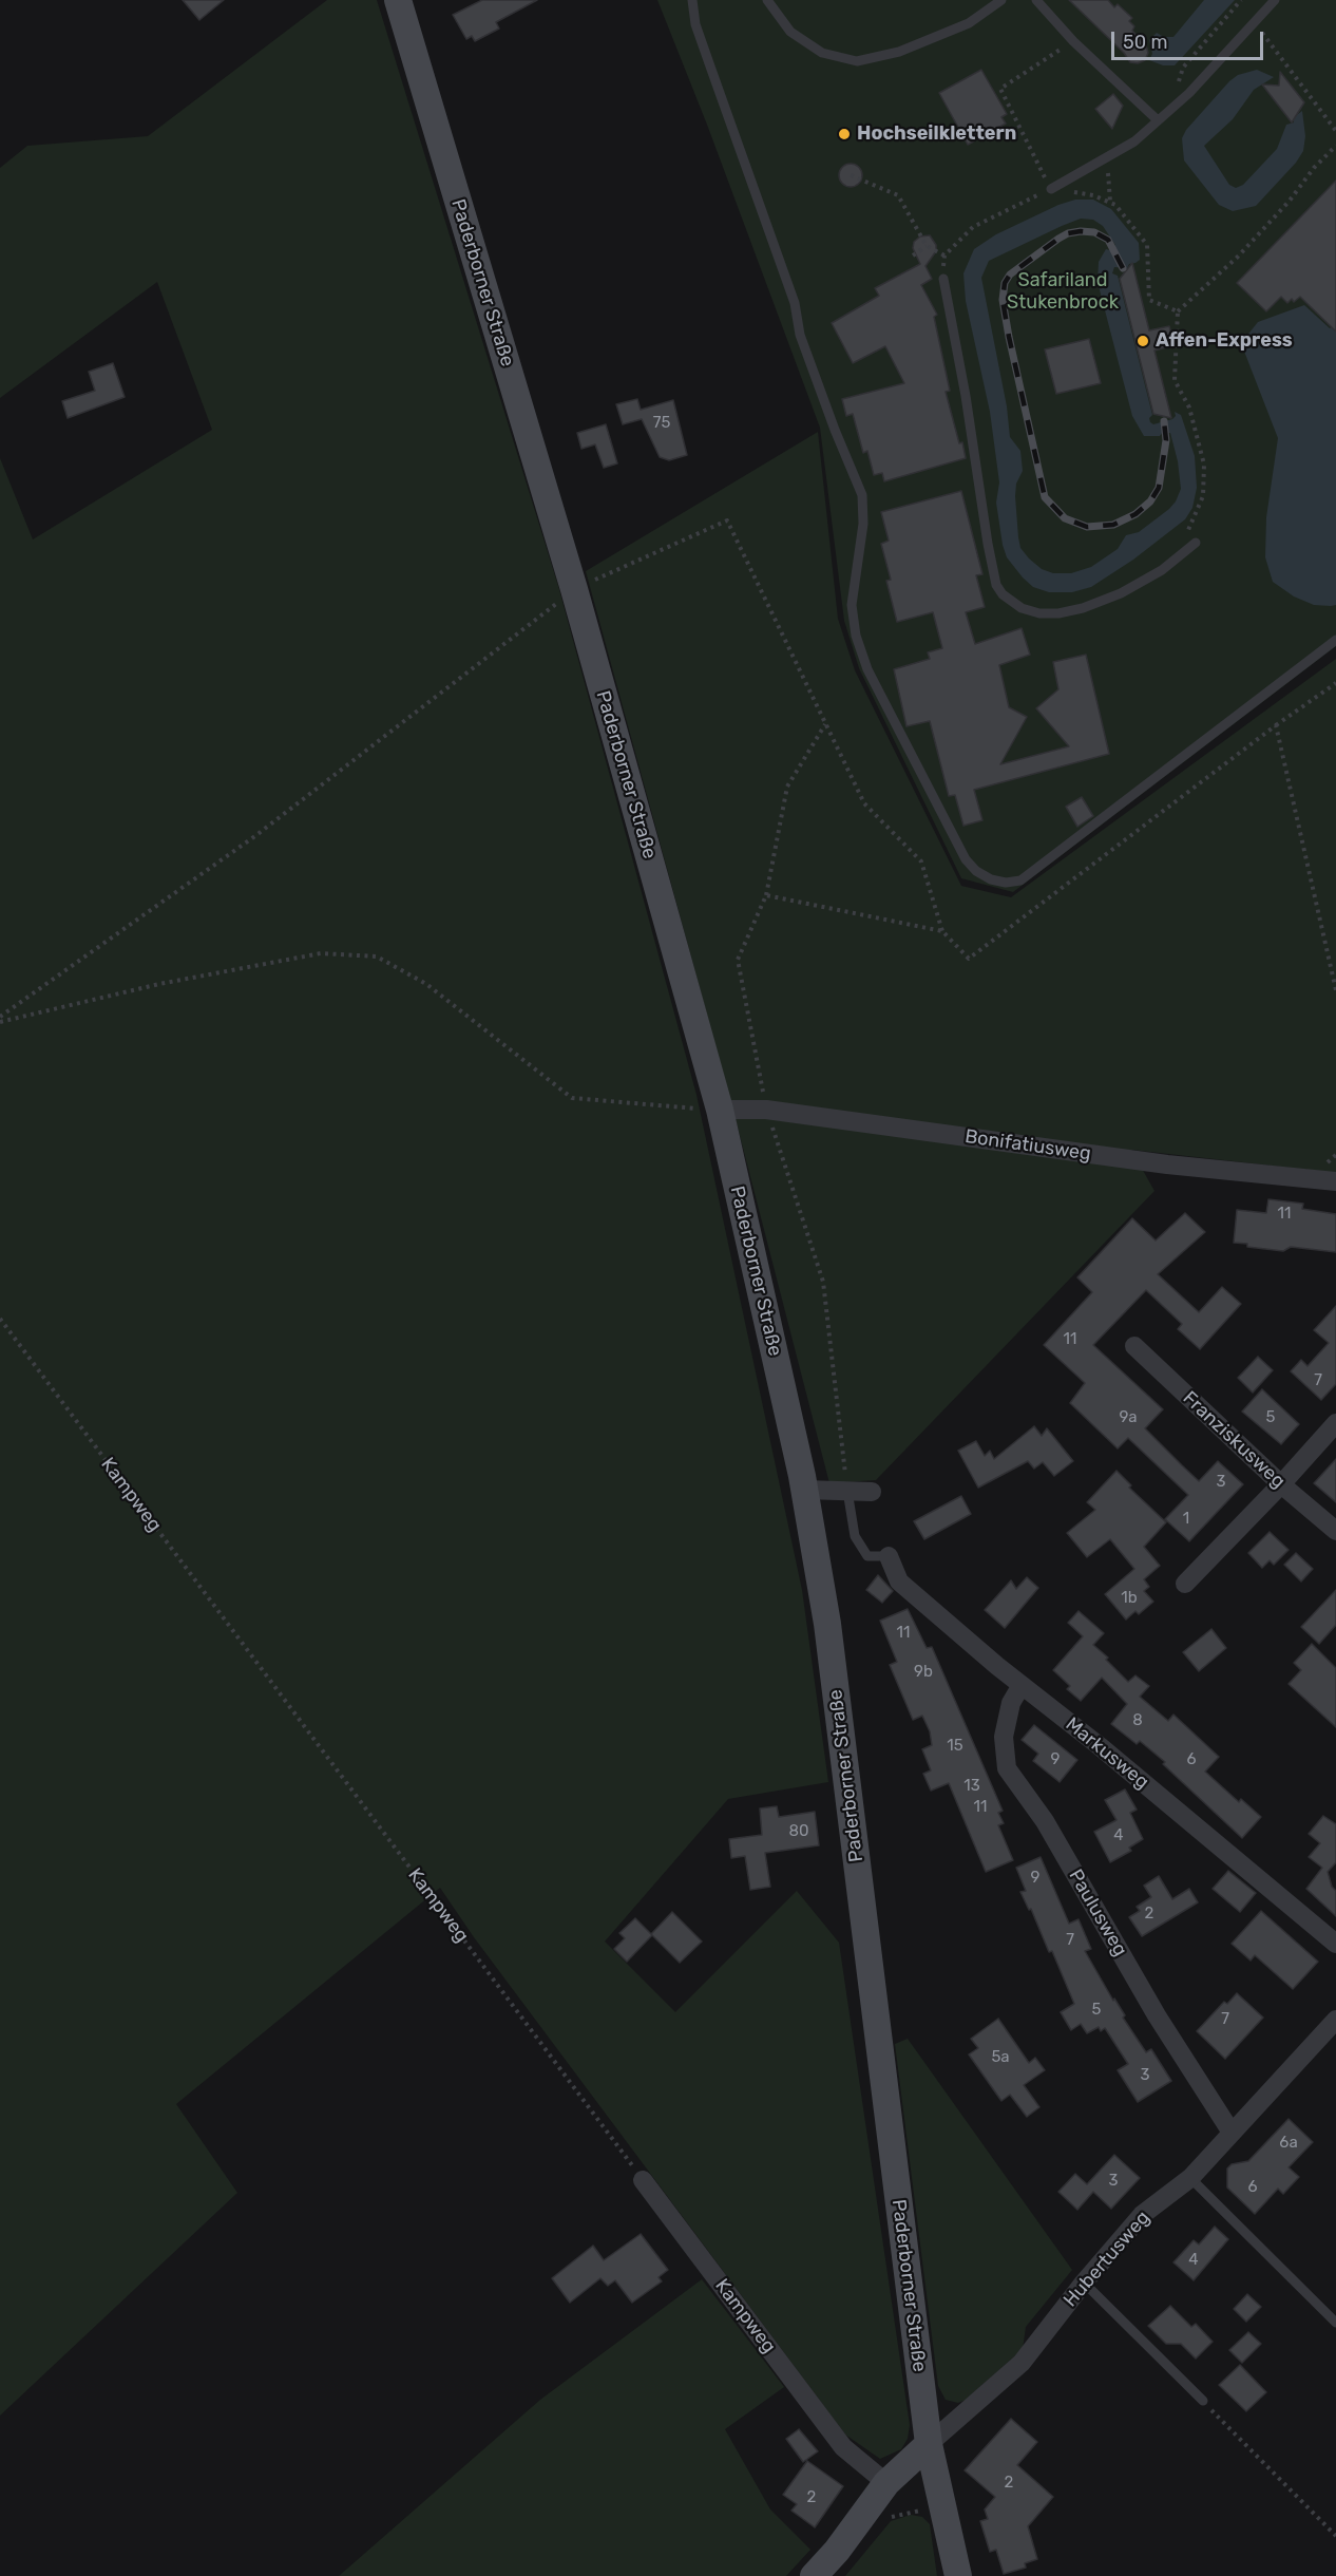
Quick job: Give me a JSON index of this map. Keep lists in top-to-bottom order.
{
  "streets": {
    "main road": ["Paderborner Straße"],
    "street": [
      "Bonifatiusweg",
      "Franziskusweg",
      "Kampweg",
      "Markusweg",
      "Paulusweg",
      "Hubertusweg"
    ]
  },
  "crossings": [
    ["Paderborner Straße", "Bonifatiusweg"],
    ["Paderborner Straße", "Hubertusweg"],
    ["Markusweg", "Paulusweg"],
    ["Paulusweg", "Hubertusweg"]
  ],
  "parks": ["Safariland Stukenbrock"],
  "places": ["Hochseilklettern", "Affen-Express"],
  "house_numbers": [
    "75",
    "11",
    "11",
    "7",
    "9a",
    "5",
    "3",
    "1",
    "1b",
    "11",
    "9b",
    "8",
    "15",
    "9",
    "6",
    "13",
    "11",
    "80",
    "4",
    "9",
    "2",
    "7",
    "5",
    "7",
    "5a",
    "3",
    "6a",
    "3",
    "6",
    "4",
    "2",
    "2"
  ],
  "scale_bar": "50 m"
}
